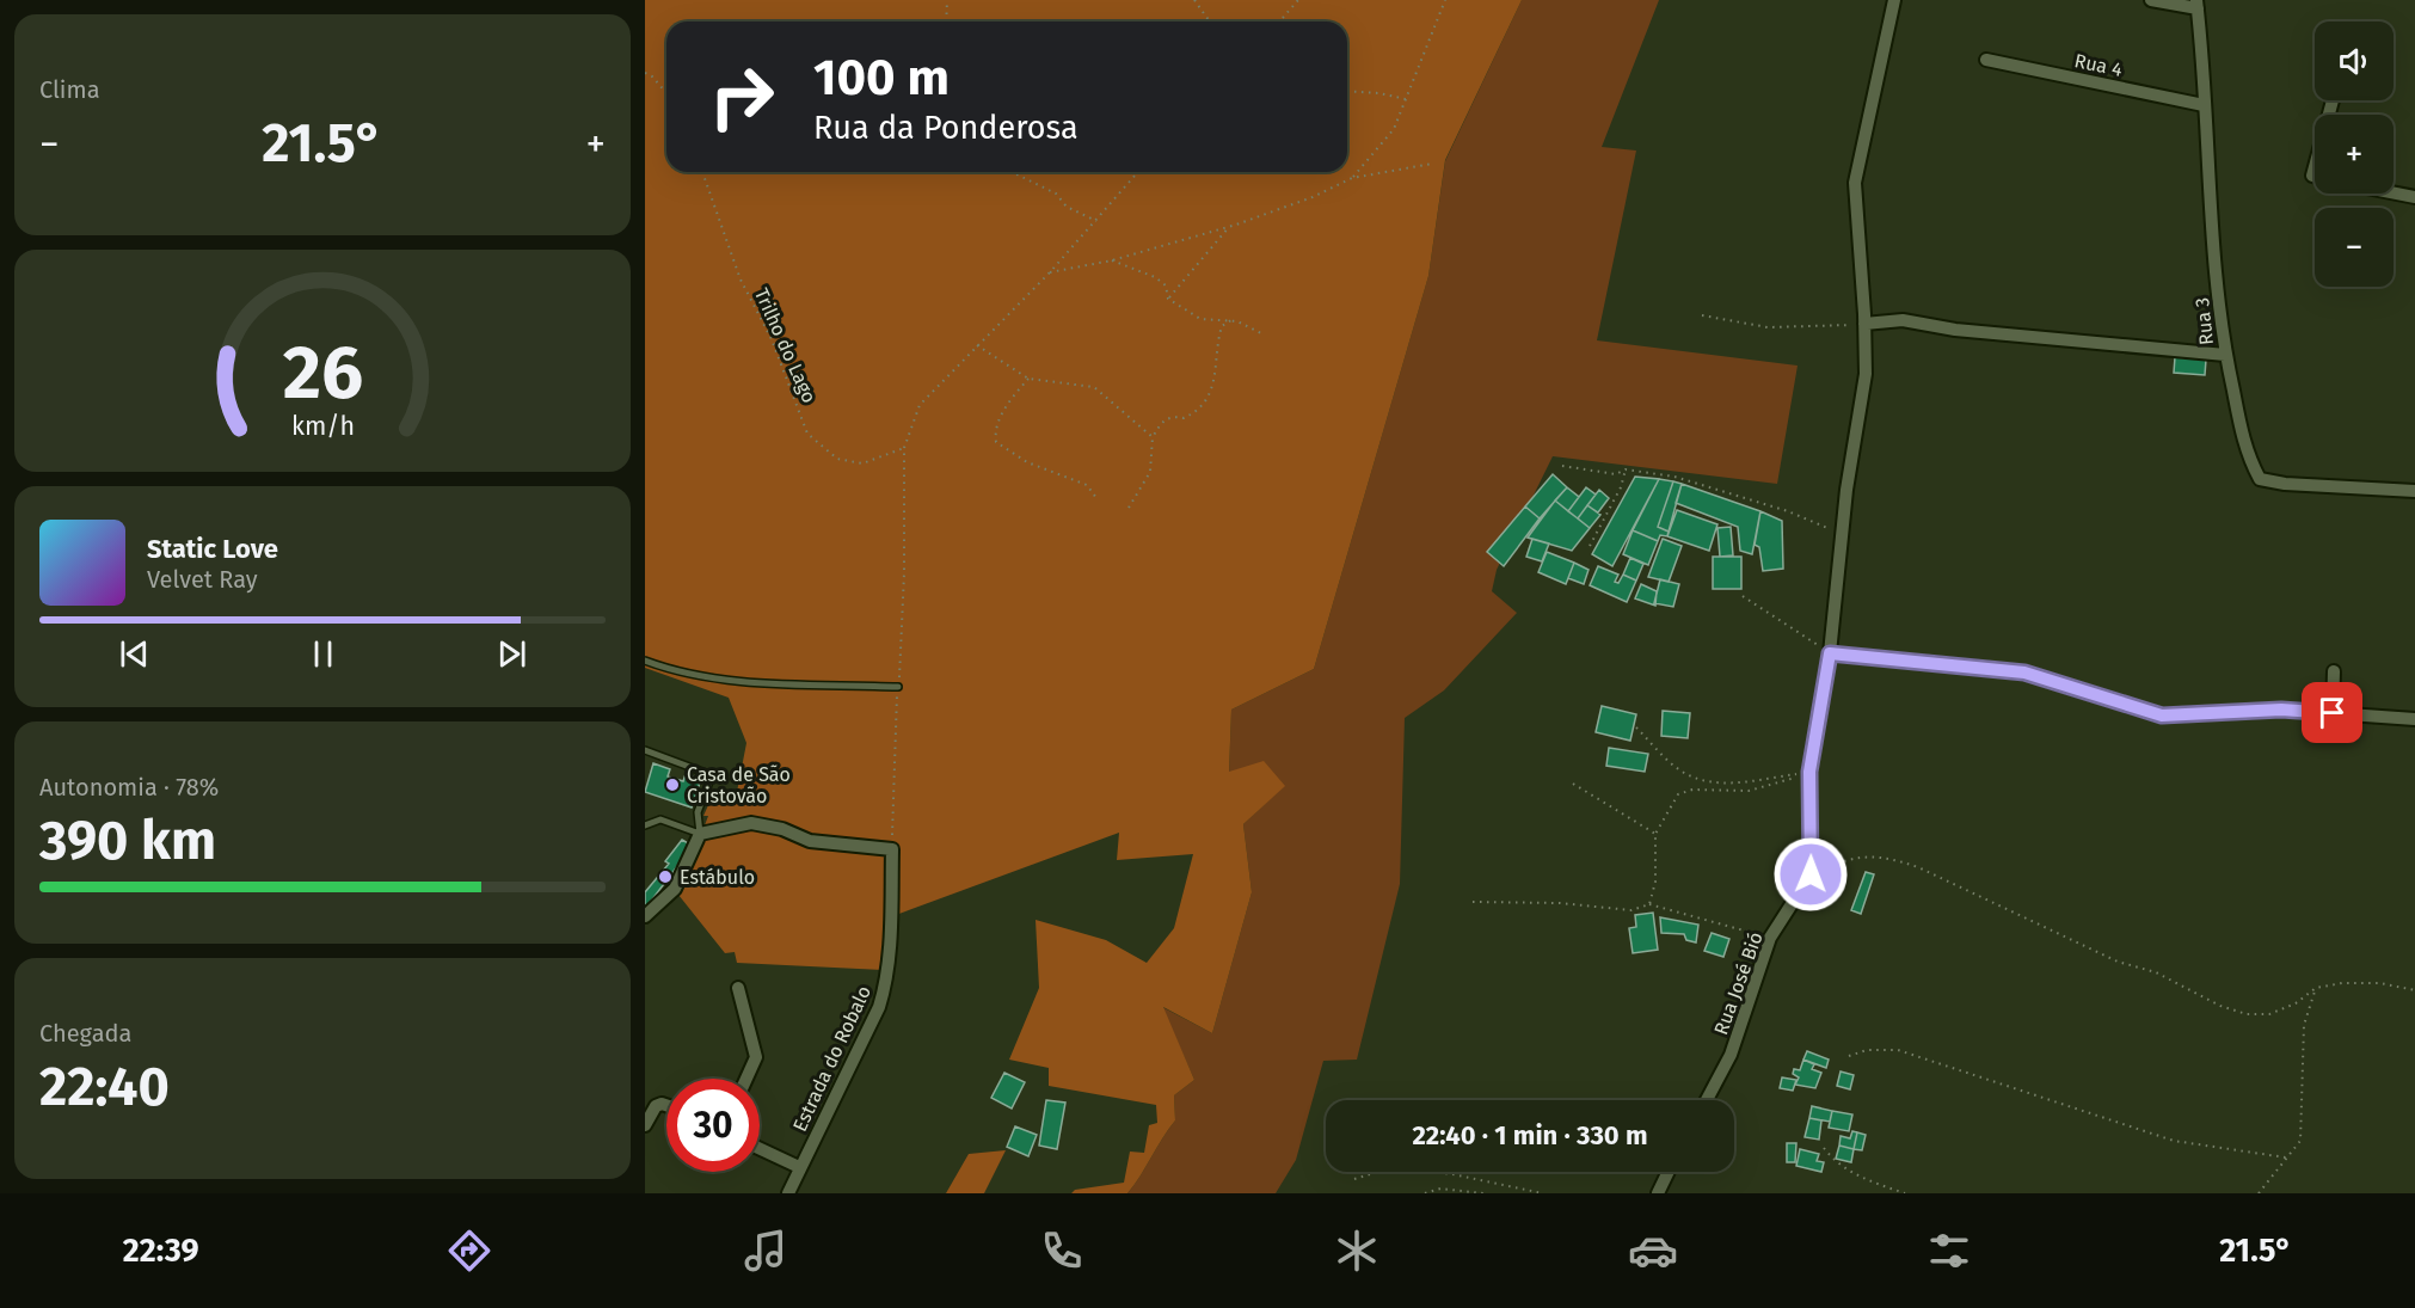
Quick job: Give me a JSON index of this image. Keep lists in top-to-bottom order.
{
  "streets": {
    "street": [
      "Rua 4",
      "Rua 3",
      "Rua José Bió",
      "Estrada do Robalo"
    ],
    "path": ["Trilho do Lago"]
  },
  "crossings": [
    ["Rua 4", "Rua 3"]
  ],
  "places": ["Casa de São Cristovão", "Estábulo"],
  "page": {
    "tile": [
      "Clima",
      ["Autonomia · 78%", "390 km"],
      ["Chegada", "22:40"]
    ],
    "map_buttons": ["+", "−"],
    "turn": ["100 m", "Rua da Ponderosa"],
    "heat": ["−", "21.5°", "+"],
    "song": ["Static Love", "Velvet Ray"],
    "limit": "30",
    "trip": "22:40 · 1 min · 330 m",
    "tabs": ["22:39", "21.5°"],
    "gauge": ["26", "km/h"]
  }
}
